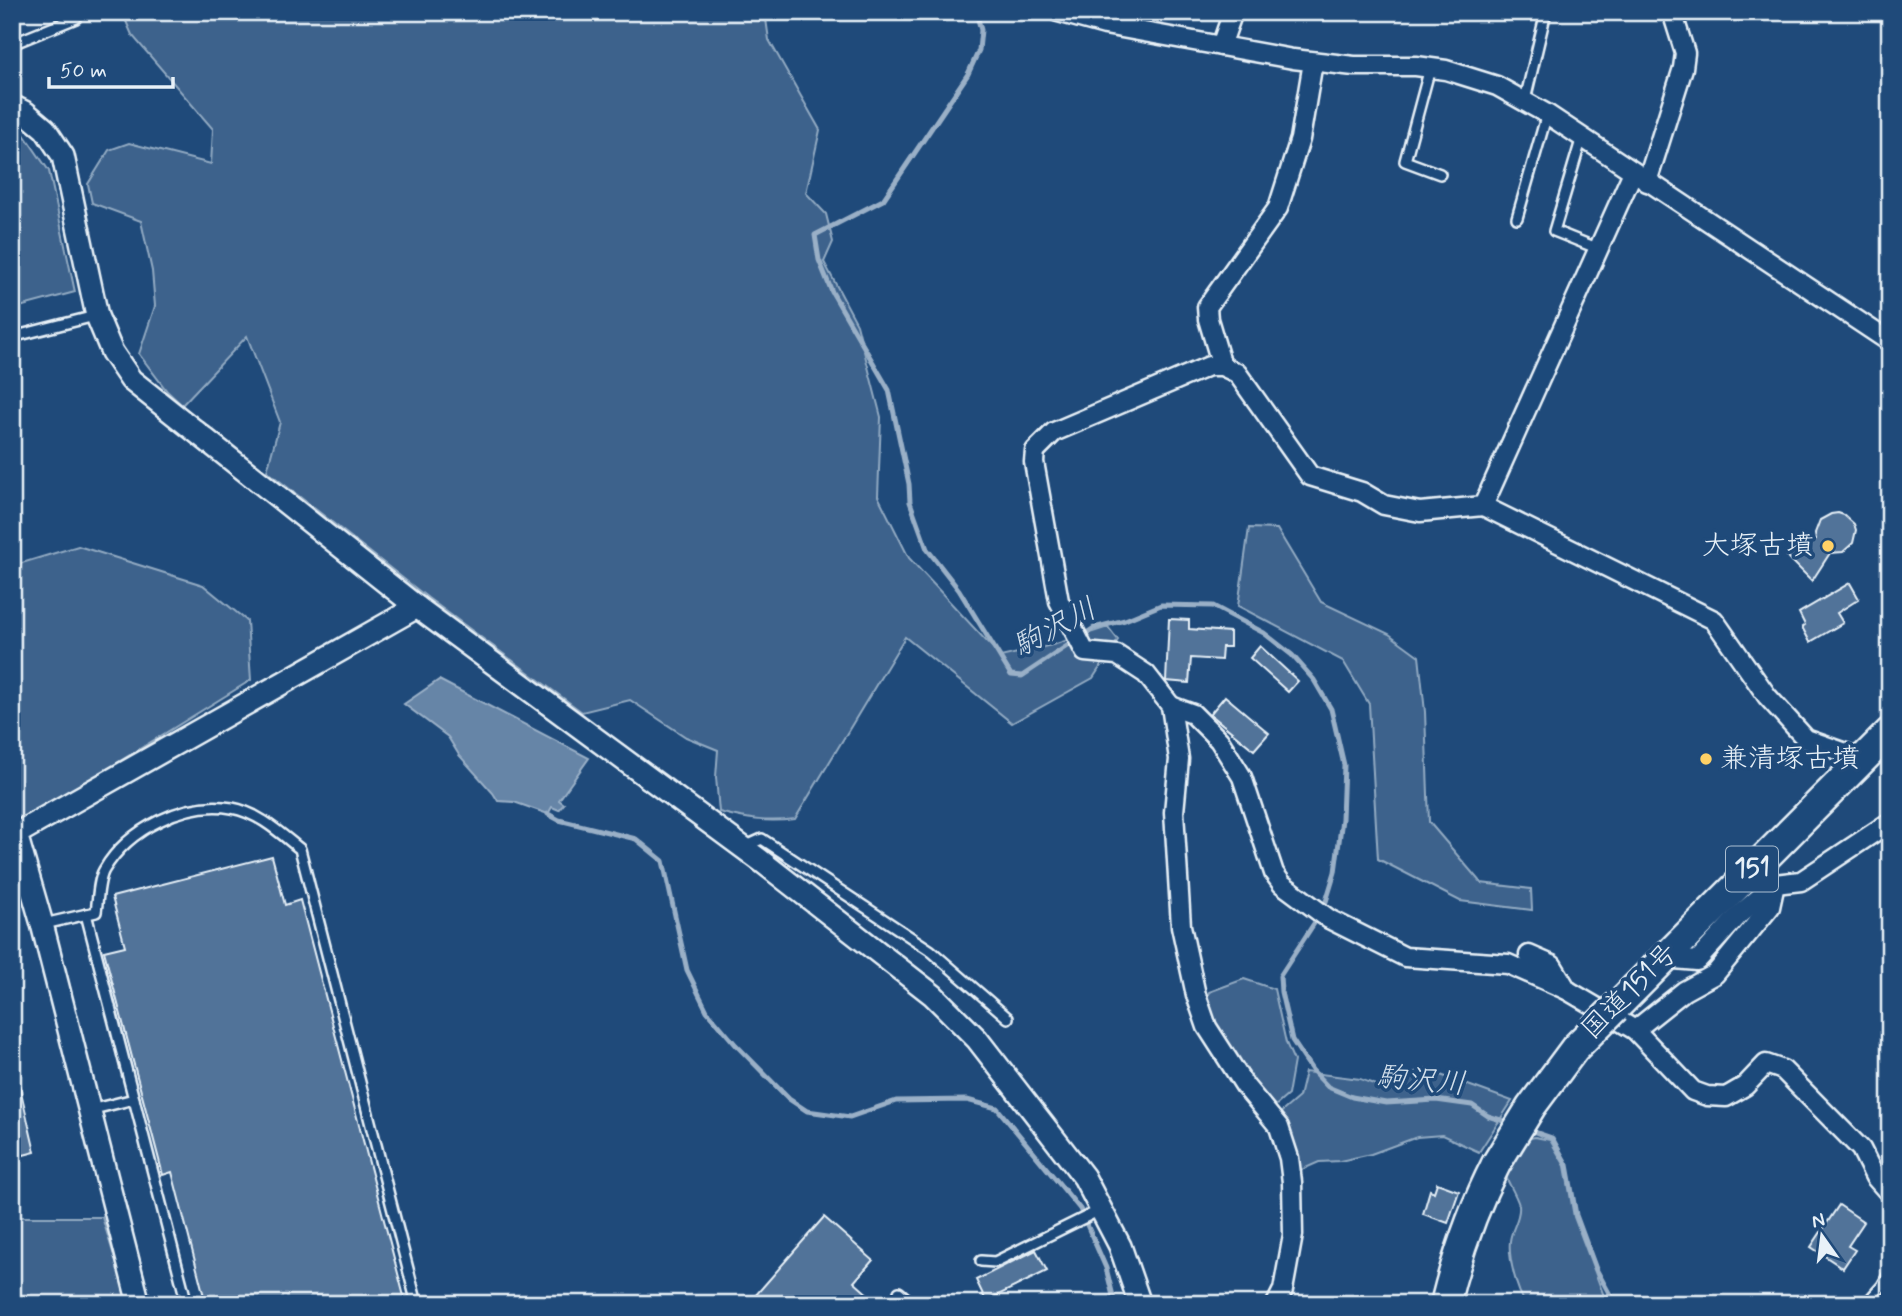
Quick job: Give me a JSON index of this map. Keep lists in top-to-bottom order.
{
  "streets": {
    "highway": ["151", "国道151号"]
  },
  "water": ["駒沢川"],
  "places": ["大塚古墳", "兼清塚古墳"],
  "scale_bar": "50 m",
  "north": "top"
}
